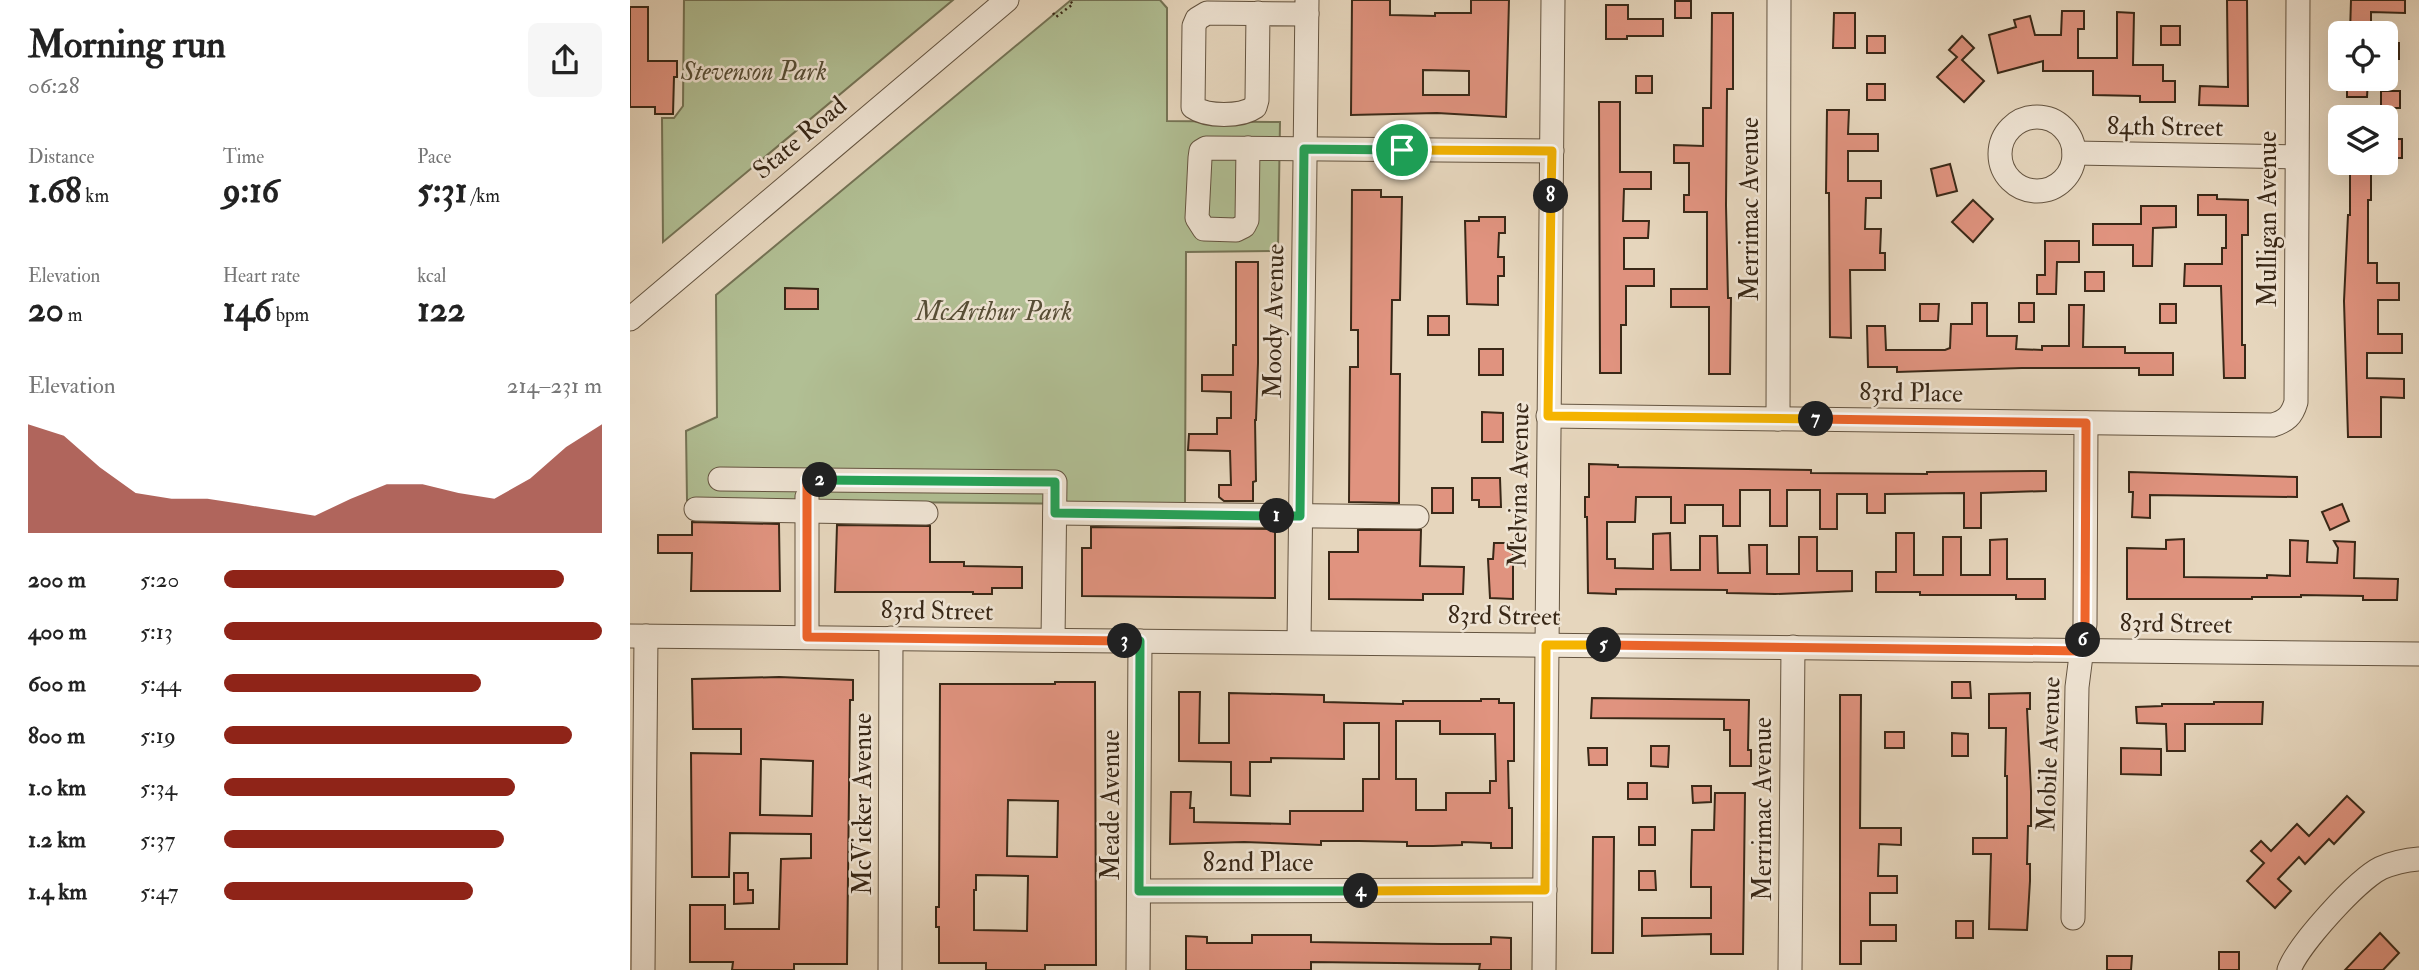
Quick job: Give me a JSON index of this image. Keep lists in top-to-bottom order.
{
  "streets": {
    "street": [
      "84th Street",
      "State Road",
      "Merrimac Avenue",
      "Mulligan Avenue",
      "Moody Avenue",
      "83rd Place",
      "Melvina Avenue",
      "83rd Street",
      "Mobile Avenue",
      "McVicker Avenue",
      "Meade Avenue",
      "82nd Place"
    ]
  },
  "crossings": [
    ["84th Street", "Mulligan Avenue"],
    ["Merrimac Avenue", "83rd Place"],
    ["Merrimac Avenue", "83rd Street"],
    ["Mulligan Avenue", "83rd Place"],
    ["Moody Avenue", "83rd Street"],
    ["83rd Place", "Melvina Avenue"],
    ["83rd Place", "Mobile Avenue"],
    ["Melvina Avenue", "83rd Street"],
    ["Melvina Avenue", "82nd Place"],
    ["83rd Street", "Mobile Avenue"],
    ["83rd Street", "McVicker Avenue"],
    ["83rd Street", "Meade Avenue"],
    ["Meade Avenue", "82nd Place"]
  ],
  "parks": ["Stevenson Park", "McArthur Park"],
  "page": {
    "heading": ["Morning run", "06:28"],
    "stats": [
      ["Distance", "1.68 km"],
      ["Time", "9:16"],
      ["Pace", "5:31 /km"],
      ["Elevation", "20 m"],
      ["Heart rate", "146 bpm"],
      ["kcal", "122"]
    ],
    "pins": [
      "8",
      "7",
      "2",
      "1",
      "6",
      "3",
      "5",
      "4"
    ],
    "chart": ["Elevation", "214–231 m"],
    "list": [
      {
        "name": "200 m",
        "note": "5:20"
      },
      {
        "name": "400 m",
        "note": "5:13"
      },
      {
        "name": "600 m",
        "note": "5:44"
      },
      {
        "name": "800 m",
        "note": "5:19"
      },
      {
        "name": "1.0 km",
        "note": "5:34"
      },
      {
        "name": "1.2 km",
        "note": "5:37"
      },
      {
        "name": "1.4 km",
        "note": "5:47"
      }
    ]
  }
}
